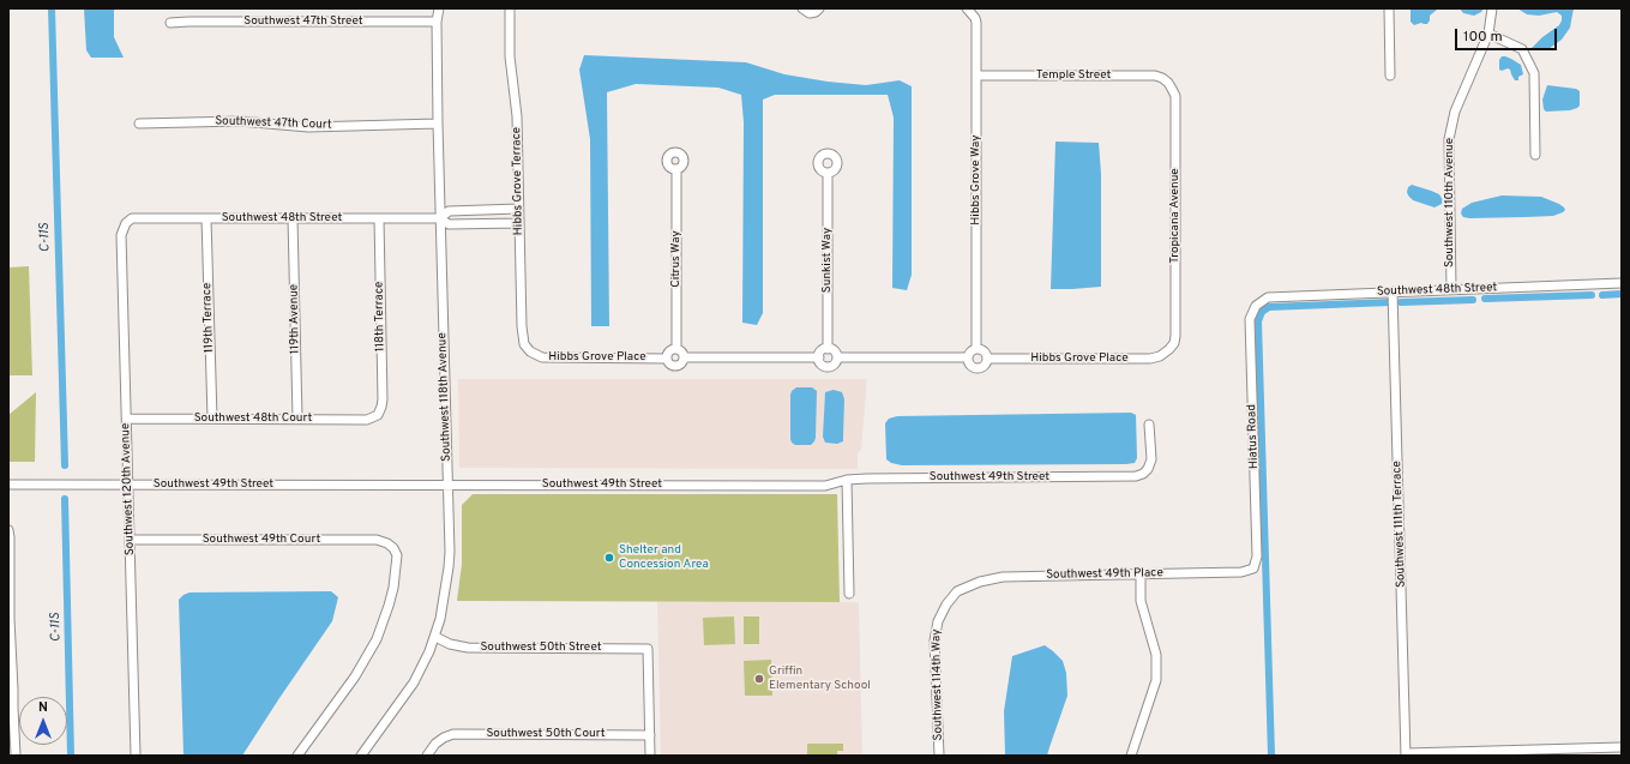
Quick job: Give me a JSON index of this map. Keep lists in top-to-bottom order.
{
  "streets": {
    "street": [
      "Southwest 47th Street",
      "Temple Street",
      "Southwest 47th Court",
      "Hibbs Grove Way",
      "Hibbs Grove Terrace",
      "Southwest 110th Avenue",
      "Tropicana Avenue",
      "Southwest 48th Street",
      "Citrus Way",
      "Sunkist Way",
      "118th Terrace",
      "119th Terrace",
      "119th Avenue",
      "Hibbs Grove Place",
      "Southwest 118th Avenue",
      "Southwest 48th Court",
      "Hiatus Road",
      "Southwest 49th Street",
      "Southwest 120th Avenue",
      "Southwest 111th Terrace",
      "Southwest 49th Court",
      "Southwest 49th Place",
      "Southwest 50th Street",
      "Southwest 114th Way",
      "Southwest 50th Court"
    ]
  },
  "crossings": [
    ["Southwest 47th Street", "Southwest 118th Avenue"],
    ["Temple Street", "Hibbs Grove Way"],
    ["Temple Street", "Tropicana Avenue"],
    ["Southwest 47th Court", "Southwest 118th Avenue"],
    ["Hibbs Grove Way", "Hibbs Grove Place"],
    ["Hibbs Grove Terrace", "Southwest 48th Street"],
    ["Hibbs Grove Terrace", "Hibbs Grove Place"],
    ["Southwest 110th Avenue", "Southwest 48th Street"],
    ["Tropicana Avenue", "Hibbs Grove Place"],
    ["Southwest 48th Street", "118th Terrace"],
    ["Southwest 48th Street", "119th Terrace"],
    ["Southwest 48th Street", "119th Avenue"],
    ["Southwest 48th Street", "Southwest 118th Avenue"],
    ["Southwest 48th Street", "Hiatus Road"],
    ["Southwest 48th Street", "Southwest 120th Avenue"],
    ["Southwest 48th Street", "Southwest 111th Terrace"],
    ["Citrus Way", "Hibbs Grove Place"],
    ["118th Terrace", "Southwest 48th Court"],
    ["119th Terrace", "Southwest 48th Court"],
    ["119th Avenue", "Southwest 48th Court"],
    ["Southwest 118th Avenue", "Southwest 49th Street"],
    ["Southwest 118th Avenue", "Southwest 50th Street"],
    ["Southwest 48th Court", "Southwest 120th Avenue"],
    ["Hiatus Road", "Southwest 49th Place"],
    ["Southwest 49th Street", "Southwest 120th Avenue"],
    ["Southwest 120th Avenue", "Southwest 49th Court"],
    ["Southwest 49th Place", "Southwest 114th Way"],
    ["Southwest 50th Street", "Southwest 50th Court"]
  ],
  "water": ["C-11S"],
  "places": ["Shelter and Concession Area", "Griffin Elementary School"],
  "scale_bar": "100 m",
  "north": "top"
}
